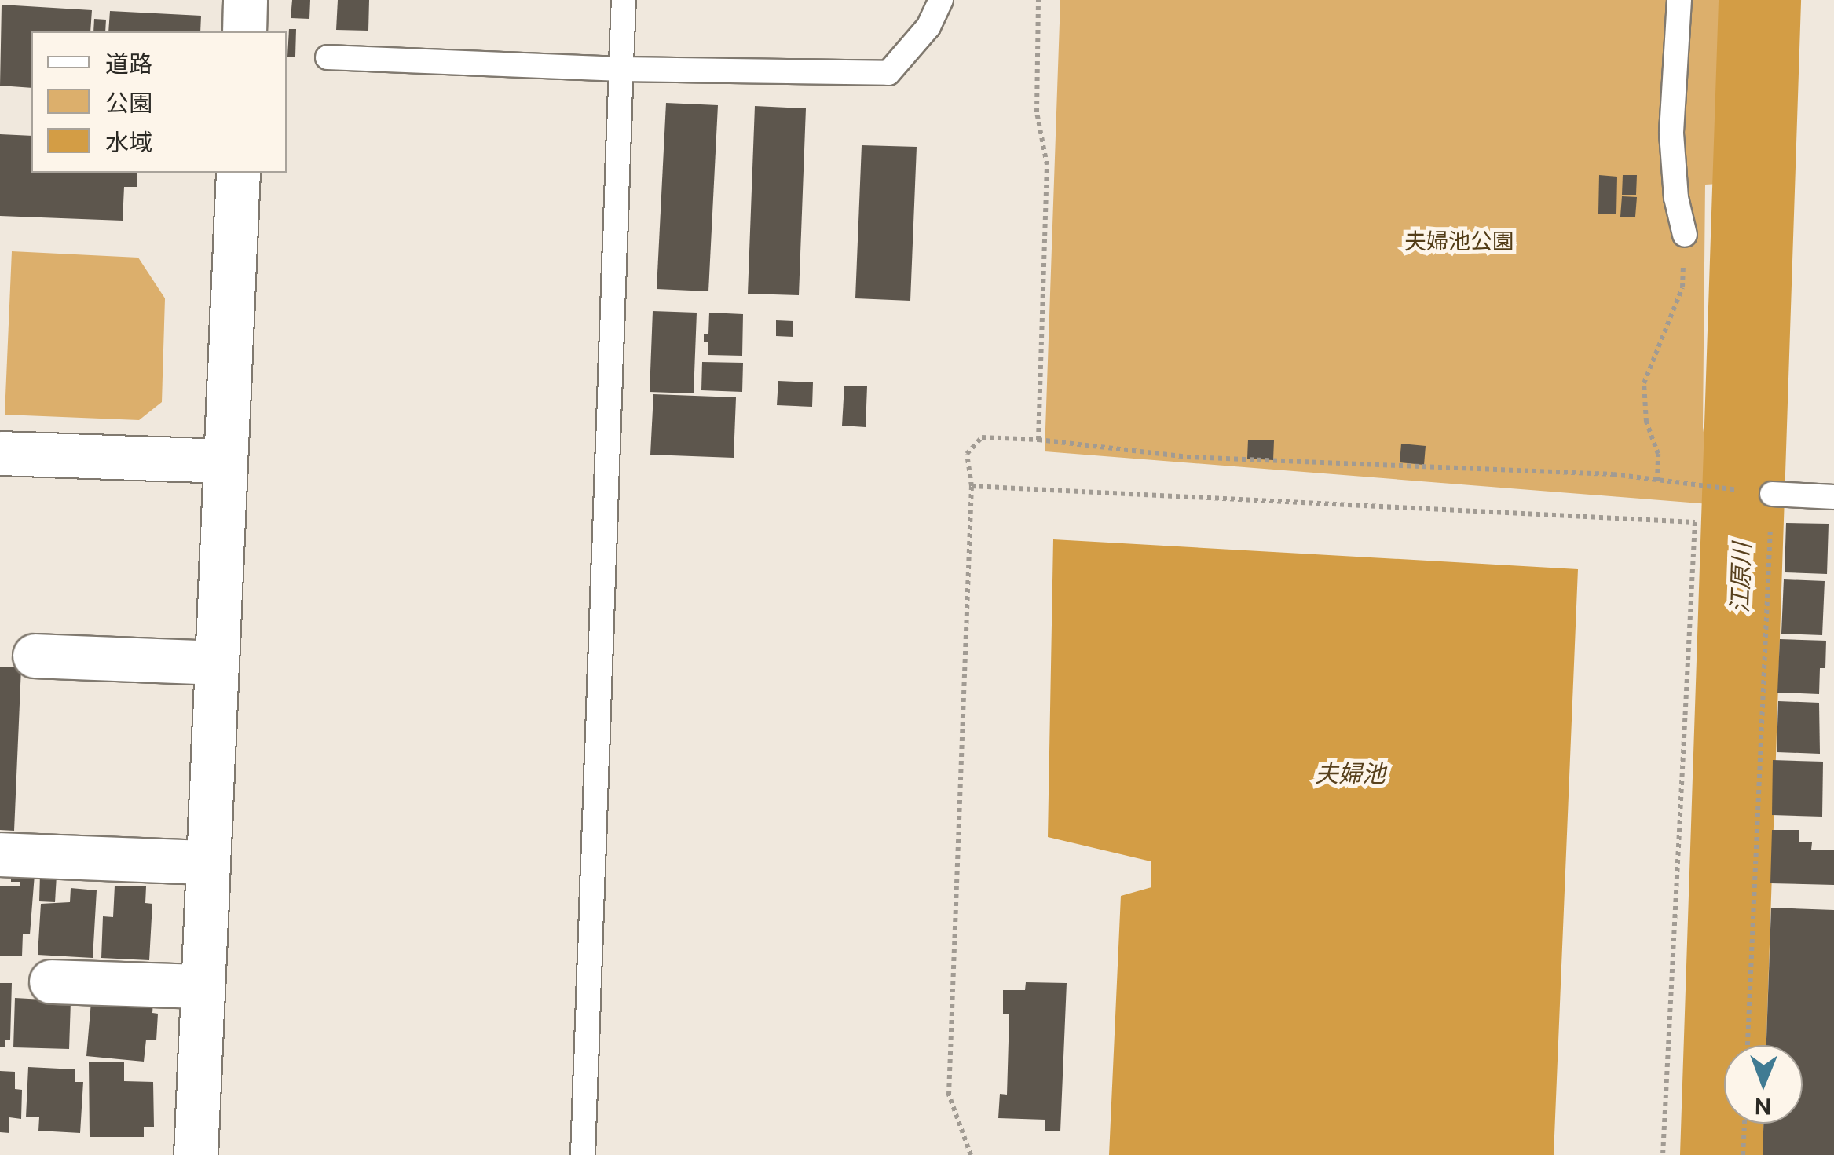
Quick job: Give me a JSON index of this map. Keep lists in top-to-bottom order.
{
  "water": ["江原川", "夫婦池"],
  "parks": ["夫婦池公園"],
  "legend": ["道路", "公園", "水域"],
  "north": "bottom"
}
